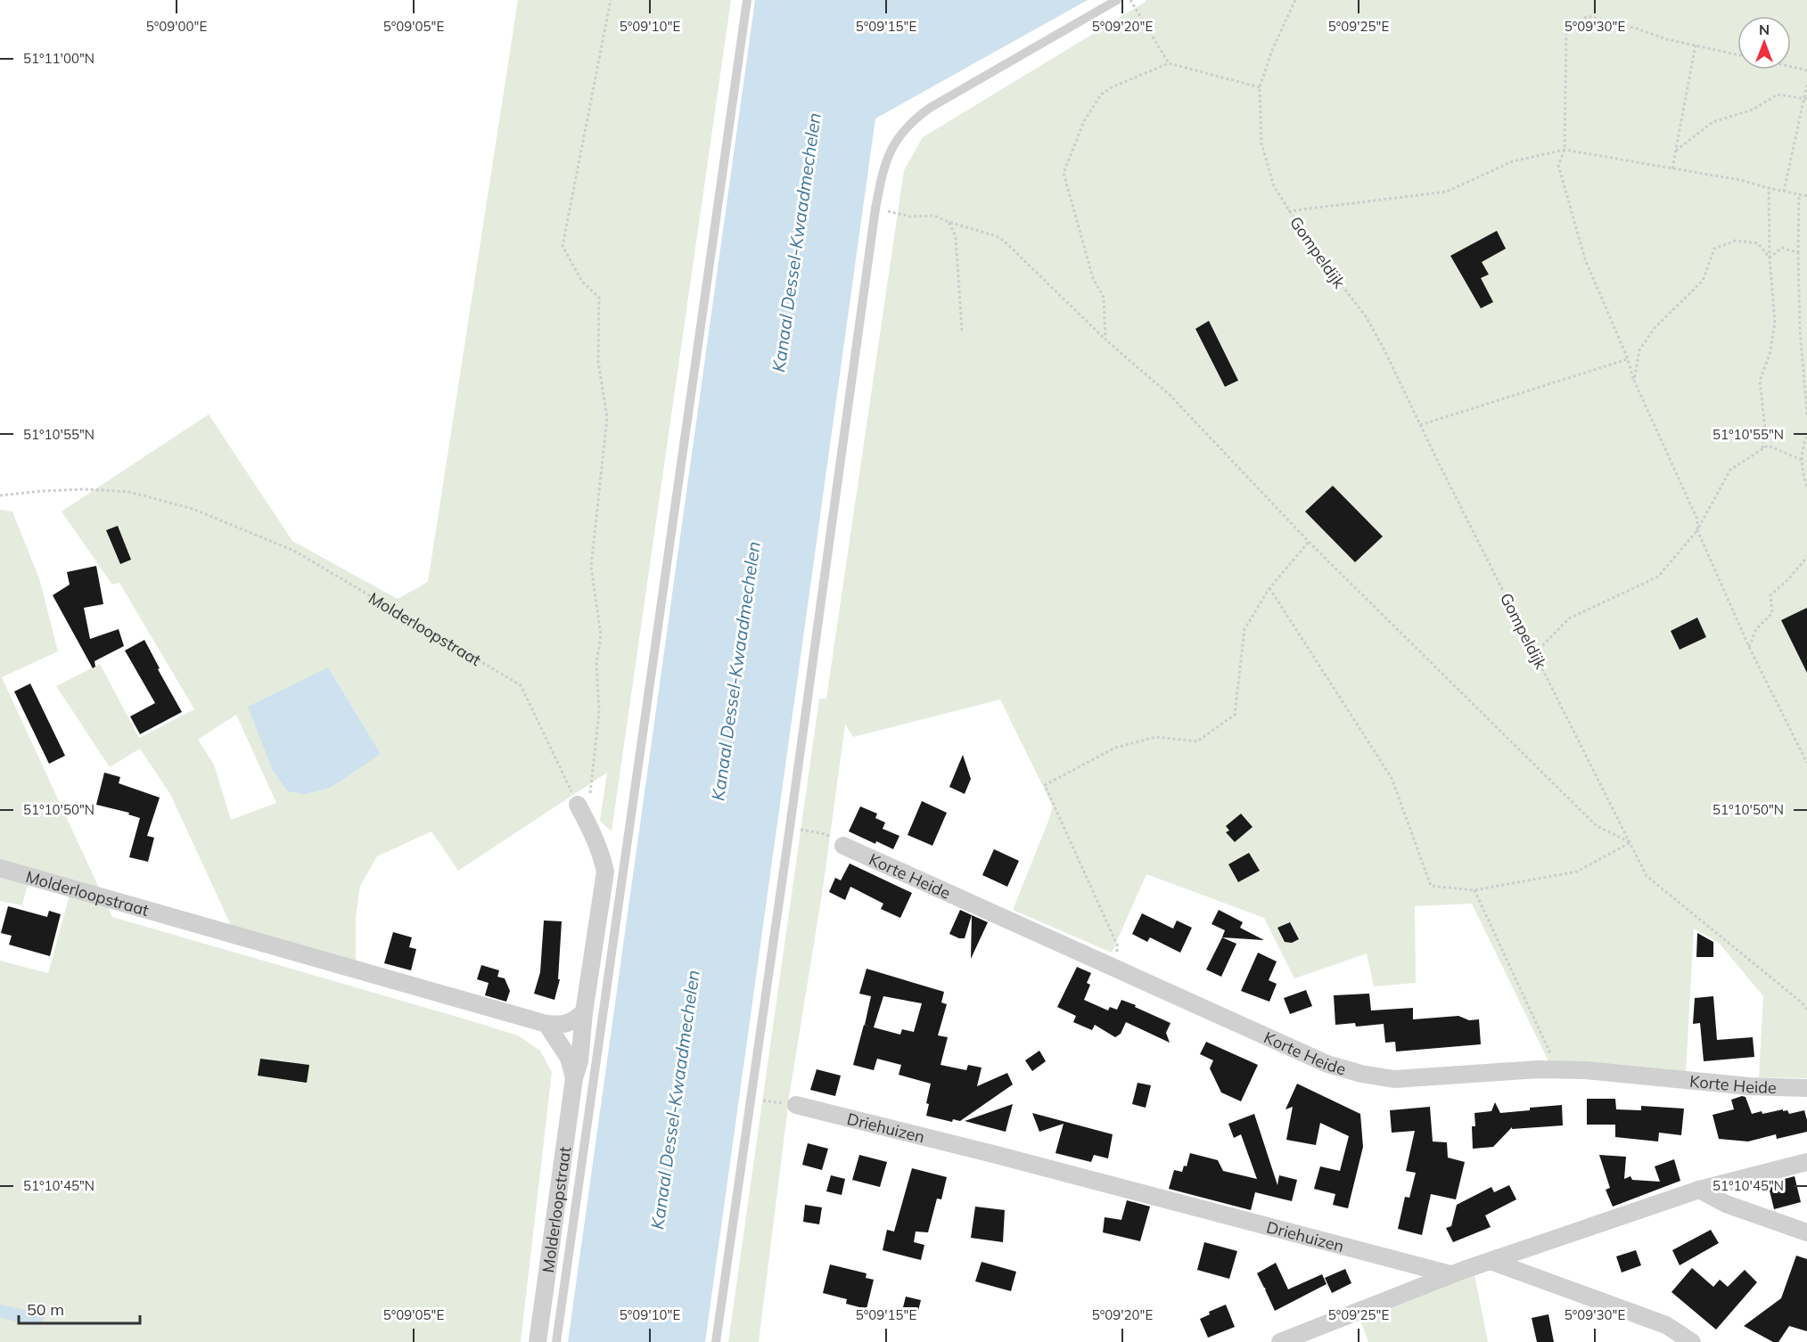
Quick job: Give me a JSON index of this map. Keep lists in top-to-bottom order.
{
  "streets": {
    "street": ["Molderloopstraat", "Korte Heide", "Driehuizen"],
    "path": ["Gompeldijk"]
  },
  "water": ["Kanaal Dessel-Kwaadmechelen"],
  "scale_bar": "50 m",
  "north": "top",
  "coordinates": [
    "5°09'00\"E",
    "5°09'05\"E",
    "5°09'10\"E",
    "5°09'15\"E",
    "5°09'20\"E",
    "5°09'25\"E",
    "5°09'30\"E",
    "51°11'00\"N",
    "51°10'55\"N",
    "51°10'50\"N",
    "51°10'45\"N"
  ]
}
